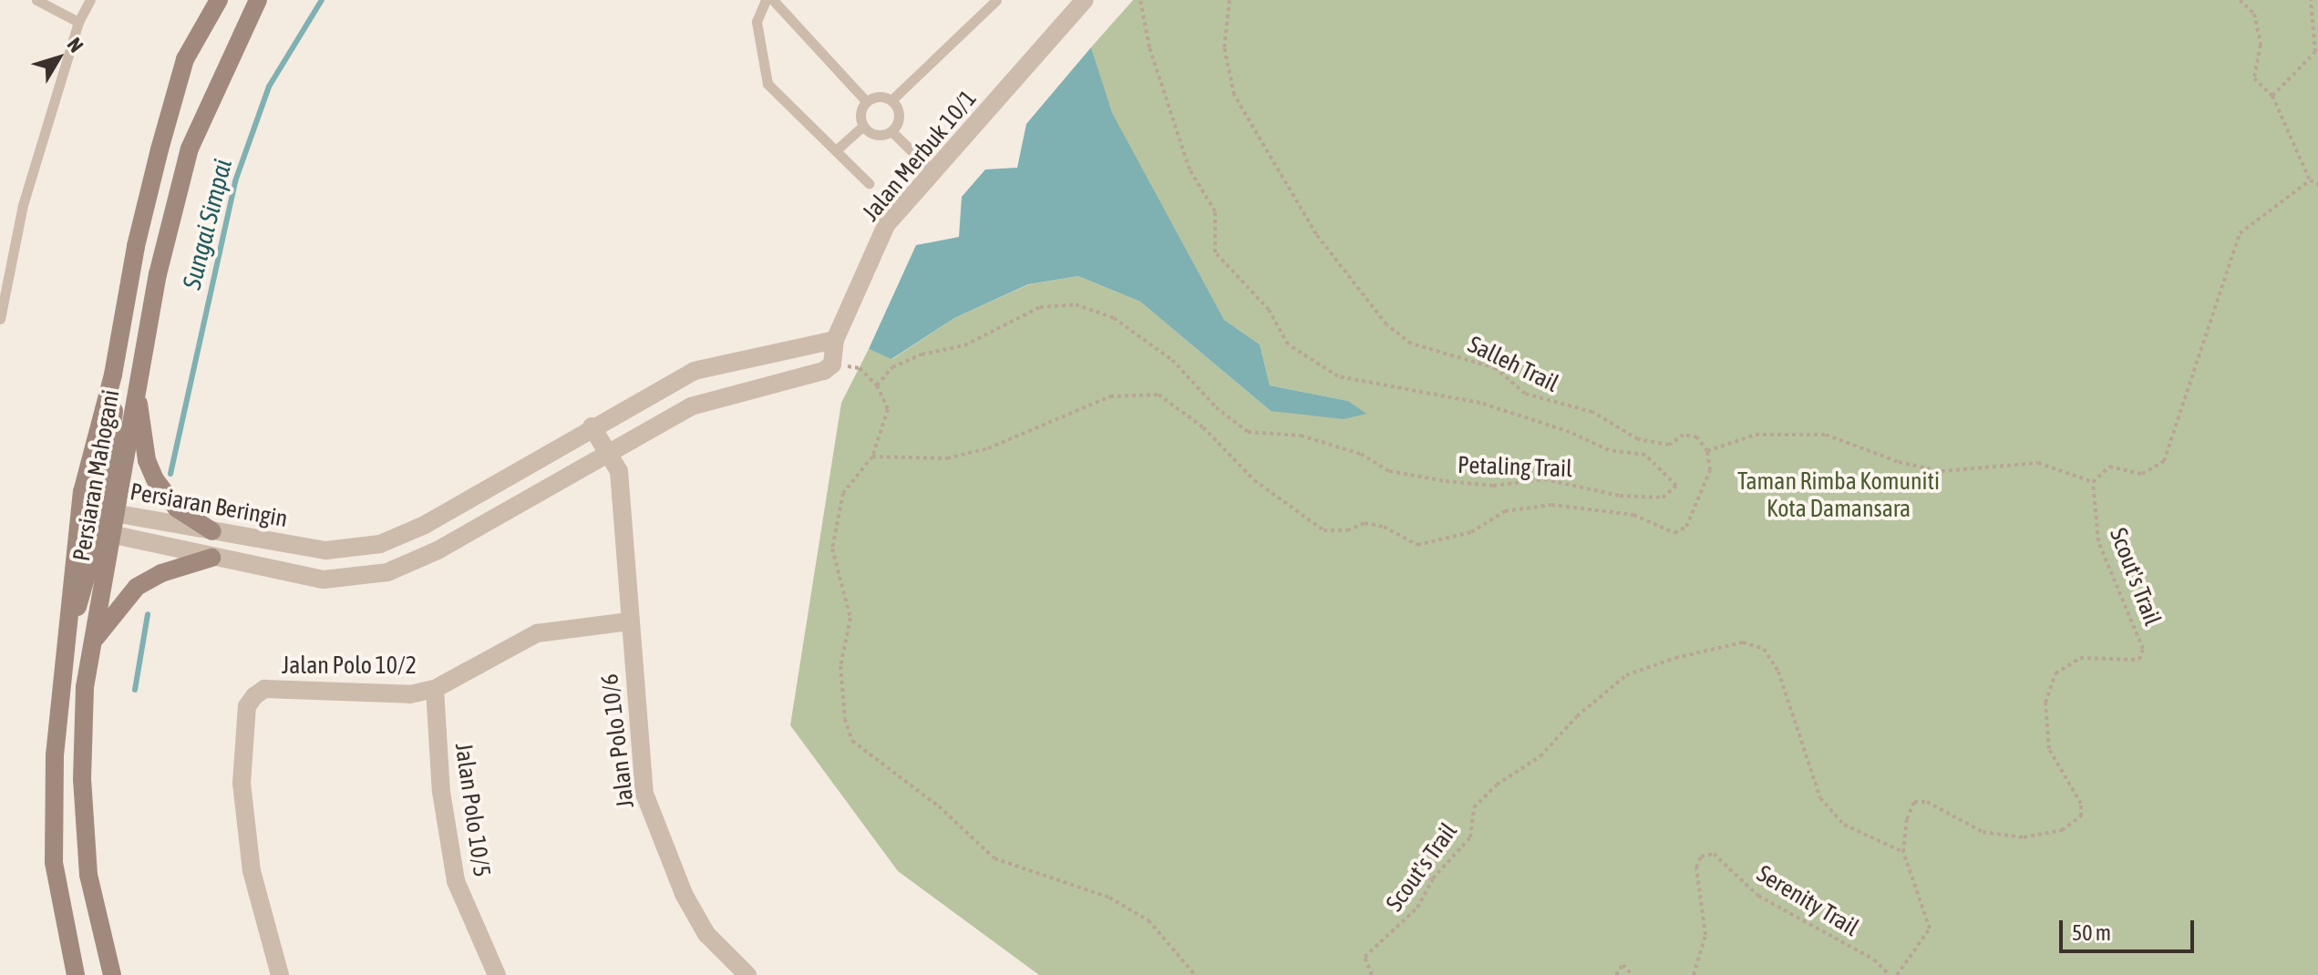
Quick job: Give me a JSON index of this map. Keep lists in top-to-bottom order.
{
  "streets": {
    "main road": ["Persiaran Mahogani"],
    "street": [
      "Jalan Merbuk 10/1",
      "Persiaran Beringin",
      "Jalan Polo 10/2",
      "Jalan Polo 10/6",
      "Jalan Polo 10/5"
    ],
    "path": [
      "Salleh Trail",
      "Petaling Trail",
      "Scout's Trail",
      "Serenity Trail"
    ]
  },
  "crossings": [
    ["Jalan Merbuk 10/1", "Persiaran Beringin"],
    ["Persiaran Mahogani", "Persiaran Beringin"],
    ["Persiaran Beringin", "Jalan Polo 10/6"],
    ["Jalan Polo 10/2", "Jalan Polo 10/6"],
    ["Jalan Polo 10/2", "Jalan Polo 10/5"]
  ],
  "water": ["Sungai Simpai"],
  "parks": ["Taman Rimba Komuniti Kota Damansara"],
  "scale_bar": "50 m",
  "north": "top right"
}
